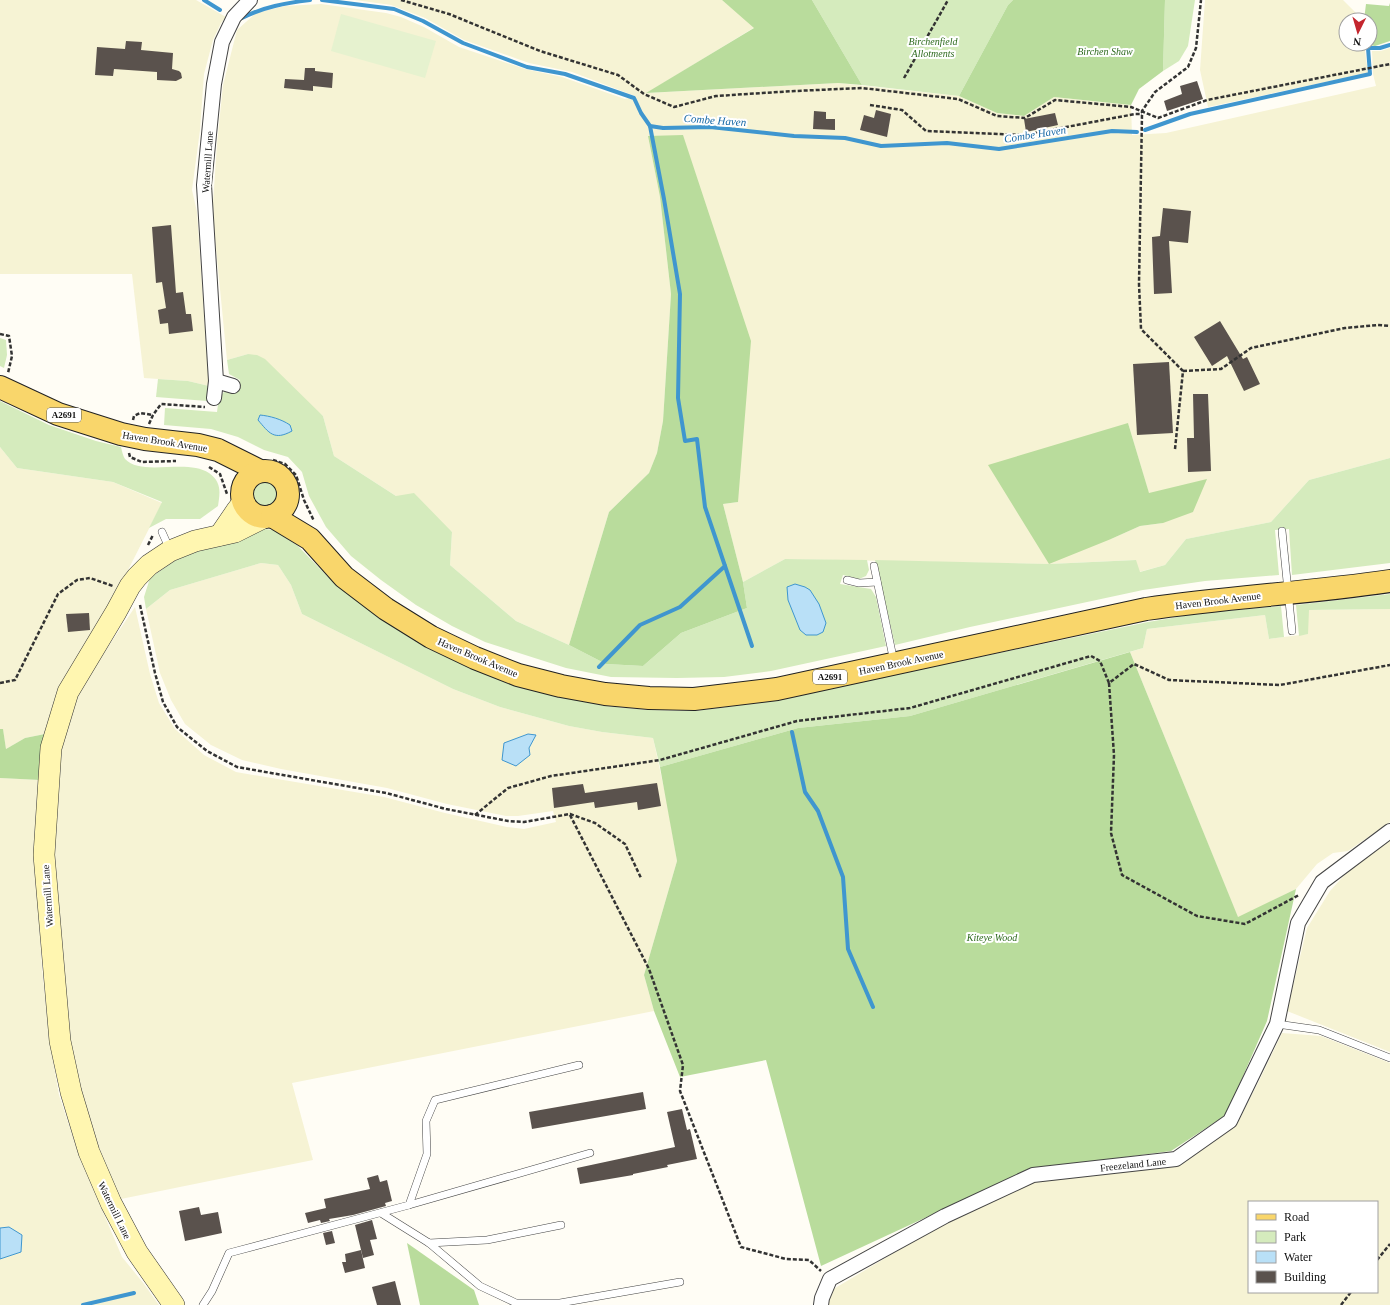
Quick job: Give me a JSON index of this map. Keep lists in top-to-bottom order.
{
  "streets": {
    "main road": ["A2691", "Haven Brook Avenue"],
    "street": ["Watermill Lane", "Freezeland Lane"]
  },
  "crossings": [
    ["Watermill Lane", "Haven Brook Avenue"]
  ],
  "water": ["Combe Haven"],
  "parks": ["Birchenfield Allotments", "Birchen Shaw", "Kiteye Wood"],
  "legend": [
    "Road",
    "Park",
    "Water",
    "Building"
  ],
  "north": "bottom"
}
